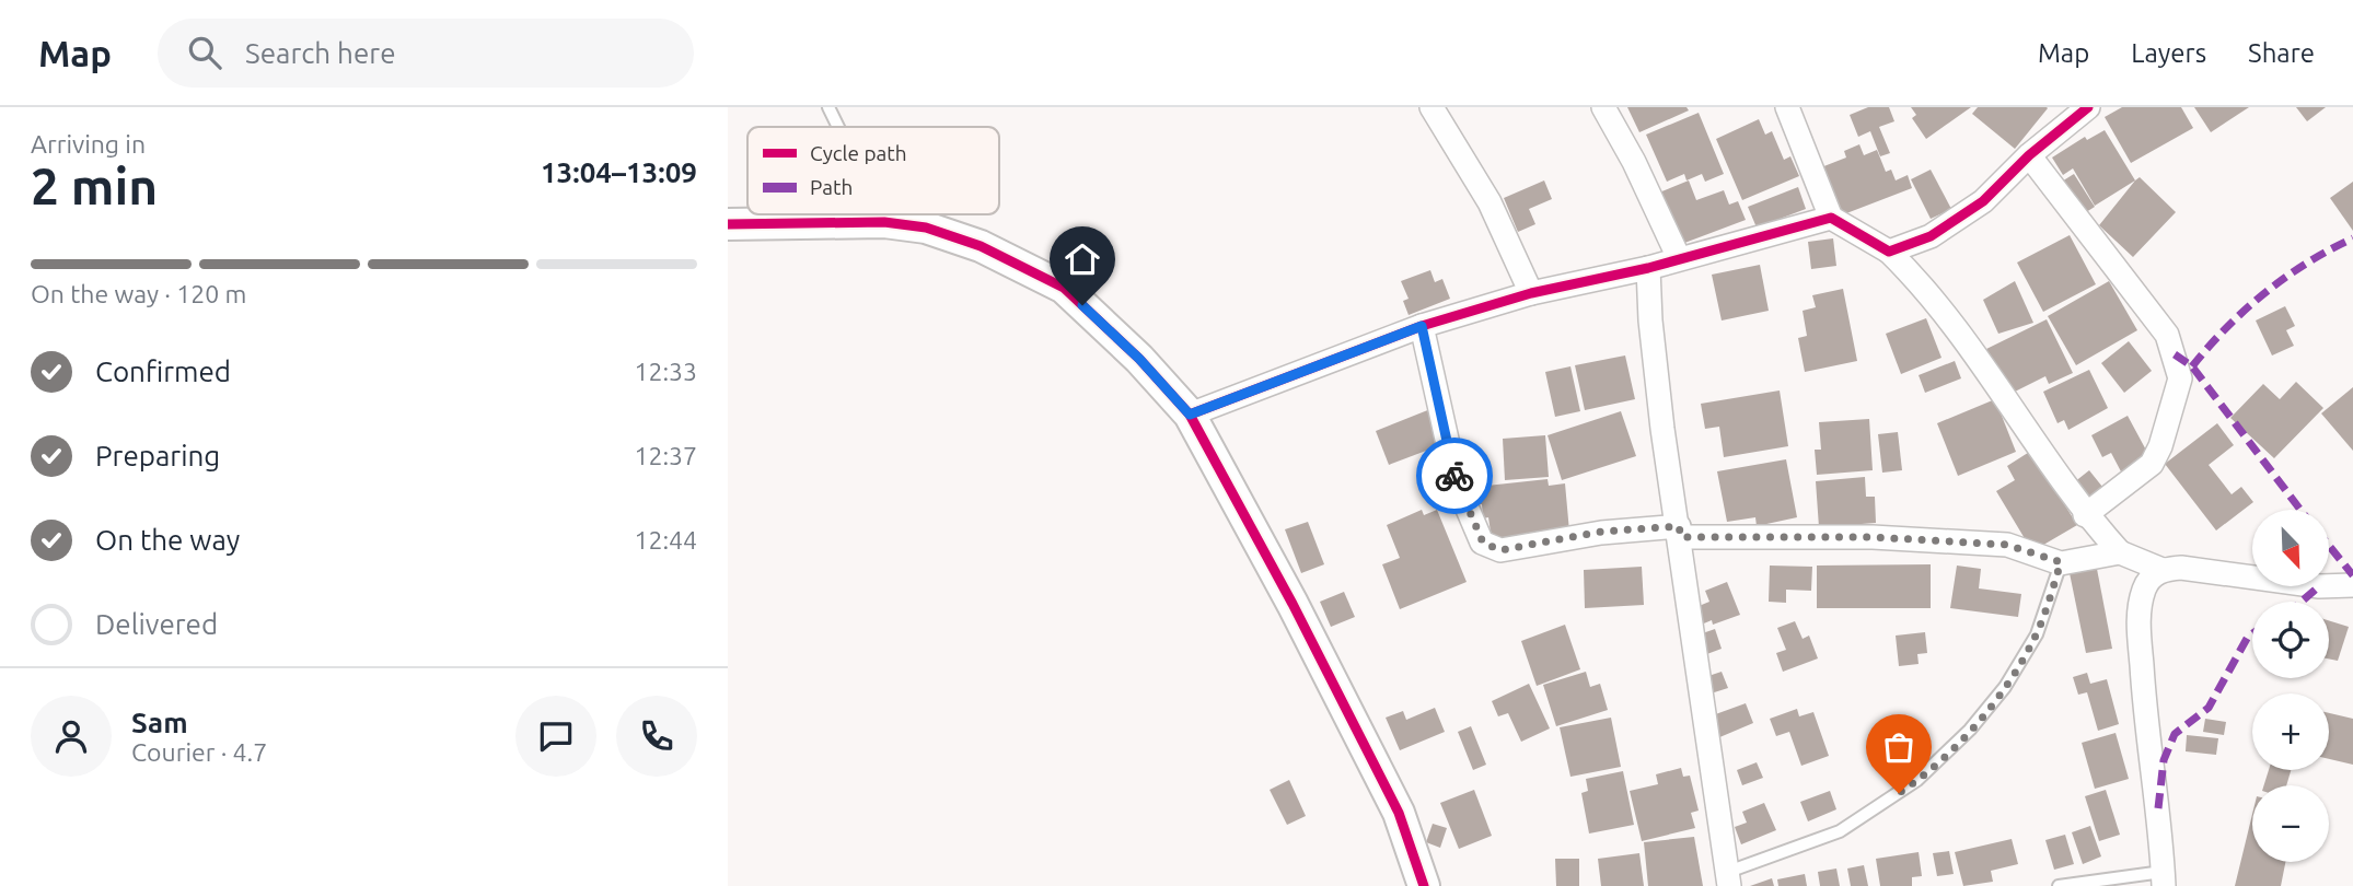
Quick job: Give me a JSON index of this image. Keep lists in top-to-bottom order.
{
  "legend": ["Cycle path", "Path"],
  "north": "bottom right",
  "page": {
    "header": "Map",
    "search": "Search here",
    "nav": ["Map", "Layers", "Share"],
    "heading": ["2 min", "Arriving in", "13:04–13:09"],
    "panel": ["Sam", "Courier · 4.7"],
    "bar": "On the way · 120 m",
    "list": [
      ["Confirmed", "12:33"],
      ["Preparing", "12:37"],
      ["On the way", "12:44"],
      "Delivered"
    ],
    "map_buttons": ["+", "−"]
  }
}
